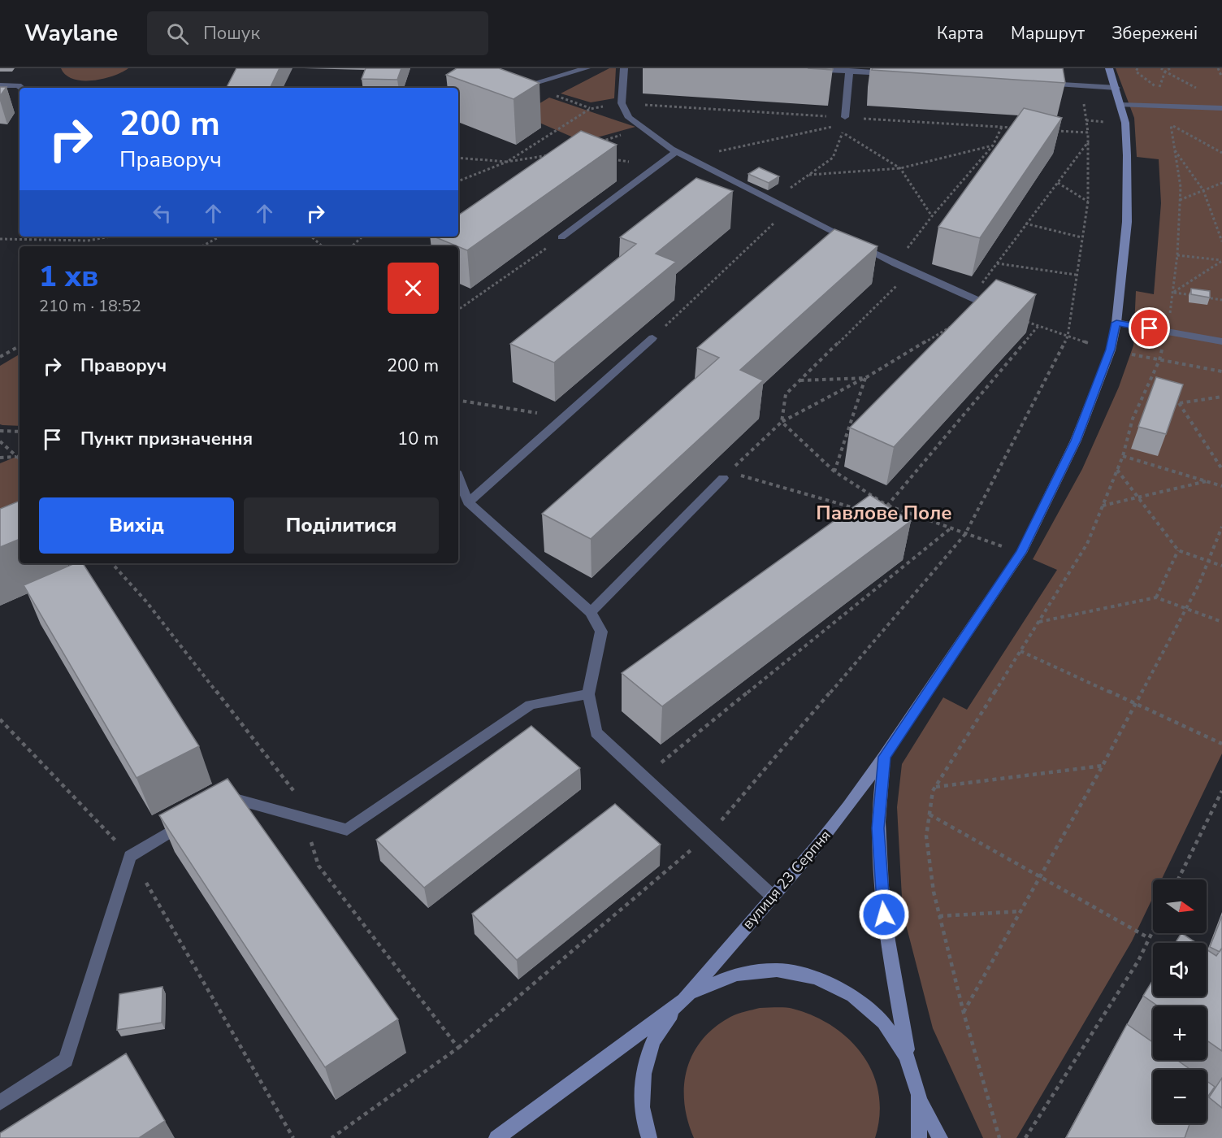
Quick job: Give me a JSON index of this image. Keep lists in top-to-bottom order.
{
  "streets": {
    "street": ["вулиця 23 Серпня"]
  },
  "districts": ["Павлове Поле"],
  "north": "right",
  "page": {
    "header": "Waylane",
    "search": "Пошук",
    "nav": ["Карта", "Маршрут", "Збережені"],
    "turn": ["200 m", "Праворуч"],
    "heading": ["1 хв", "210 m · 18:52"],
    "list": [
      {
        "name": "Праворуч",
        "value": "200 m"
      },
      {
        "name": "Пункт призначення",
        "value": "10 m"
      }
    ],
    "buttons": ["Вихід", "Поділитися"],
    "map_buttons": ["+", "−"]
  }
}
